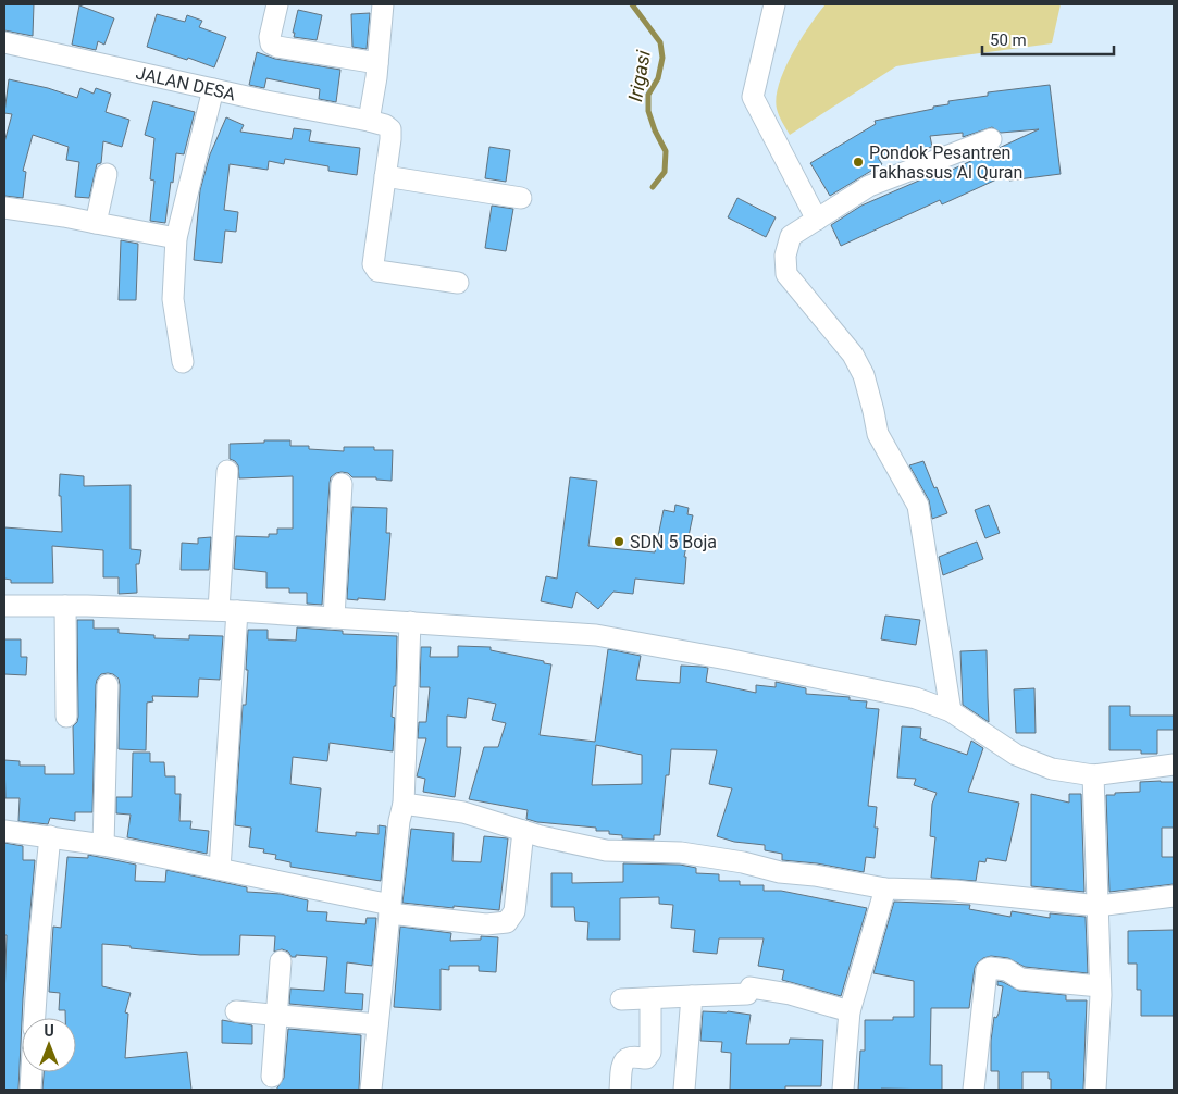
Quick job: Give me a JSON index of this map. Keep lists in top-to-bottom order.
{
  "streets": {
    "street": ["JALAN DESA"]
  },
  "water": ["Irigasi"],
  "places": ["Pondok Pesantren Takhassus Al Quran", "SDN 5 Boja"],
  "scale_bar": "50 m",
  "north": "top"
}
